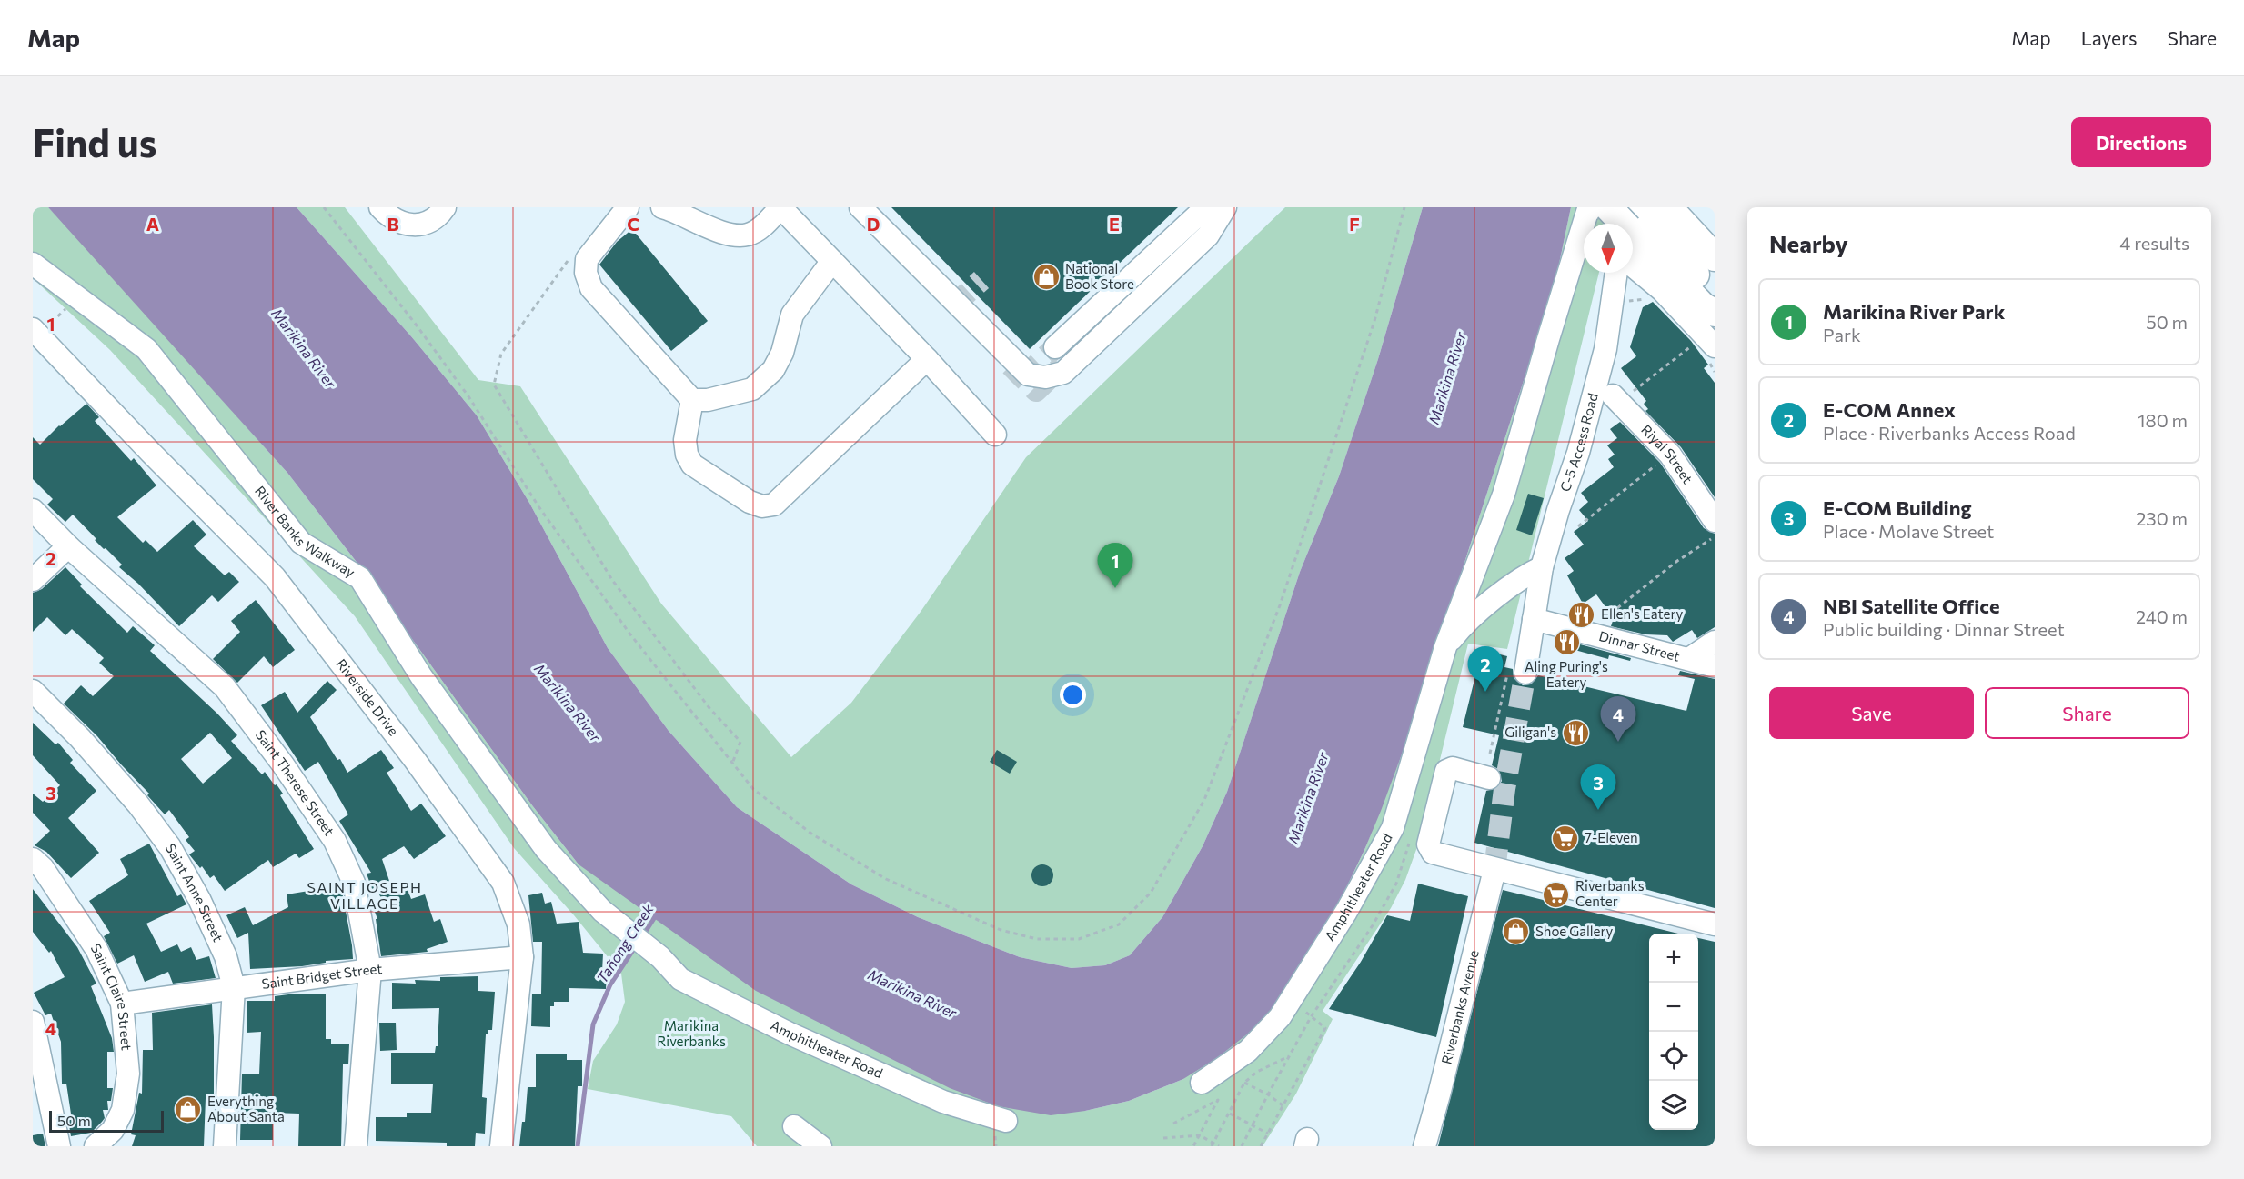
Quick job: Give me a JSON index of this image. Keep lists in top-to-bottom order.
{
  "streets": {
    "street": [
      "C-5 Access Road",
      "Riyal Street",
      "River Banks Walkway",
      "Dinnar Street",
      "Riverside Drive",
      "Saint Therese Street",
      "Amphitheater Road",
      "Saint Anne Street",
      "Saint Bridget Street",
      "Saint Claire Street",
      "Riverbanks Avenue"
    ]
  },
  "crossings": [
    ["C-5 Access Road", "Dinnar Street"],
    ["River Banks Walkway", "Amphitheater Road"],
    ["Riverside Drive", "Saint Bridget Street"],
    ["Saint Therese Street", "Saint Bridget Street"],
    ["Saint Anne Street", "Saint Bridget Street"],
    ["Saint Bridget Street", "Saint Claire Street"]
  ],
  "districts": ["SAINT JOSEPH VILLAGE"],
  "water": ["Marikina River", "Tañong Creek"],
  "parks": ["Marikina Riverbanks"],
  "places": {
    "shop": ["National Book Store", "Shoe Gallery", "Everything About Santa"],
    "restaurant": ["Ellen's Eatery", "Aling Puring's Eatery", "Giligan's"],
    "supermarket": ["7-Eleven", "Riverbanks Center"]
  },
  "scale_bar": "50 m",
  "north": "bottom",
  "page": {
    "header": "Map",
    "nav": ["Map", "Layers", "Share"],
    "buttons": [
      "Directions",
      ["Save", "Share"]
    ],
    "title": "Find us",
    "heading": ["Nearby", "4 results"],
    "list": [
      {
        "mark": "1",
        "name": "Marikina River Park",
        "note": "Park",
        "value": "50 m"
      },
      {
        "mark": "2",
        "name": "E-COM Annex",
        "note": "Place · Riverbanks Access Road",
        "value": "180 m"
      },
      {
        "mark": "3",
        "name": "E-COM Building",
        "note": "Place · Molave Street",
        "value": "230 m"
      },
      {
        "mark": "4",
        "name": "NBI Satellite Office",
        "note": "Public building · Dinnar Street",
        "value": "240 m"
      }
    ],
    "pins": [
      "1",
      "2",
      "4",
      "3"
    ],
    "map_buttons": ["+", "−"],
    "scale": "50 m"
  },
  "grid": {
    "columns": [
      "A",
      "B",
      "C",
      "D",
      "E",
      "F"
    ],
    "rows": [
      "1",
      "2",
      "3",
      "4"
    ]
  }
}
